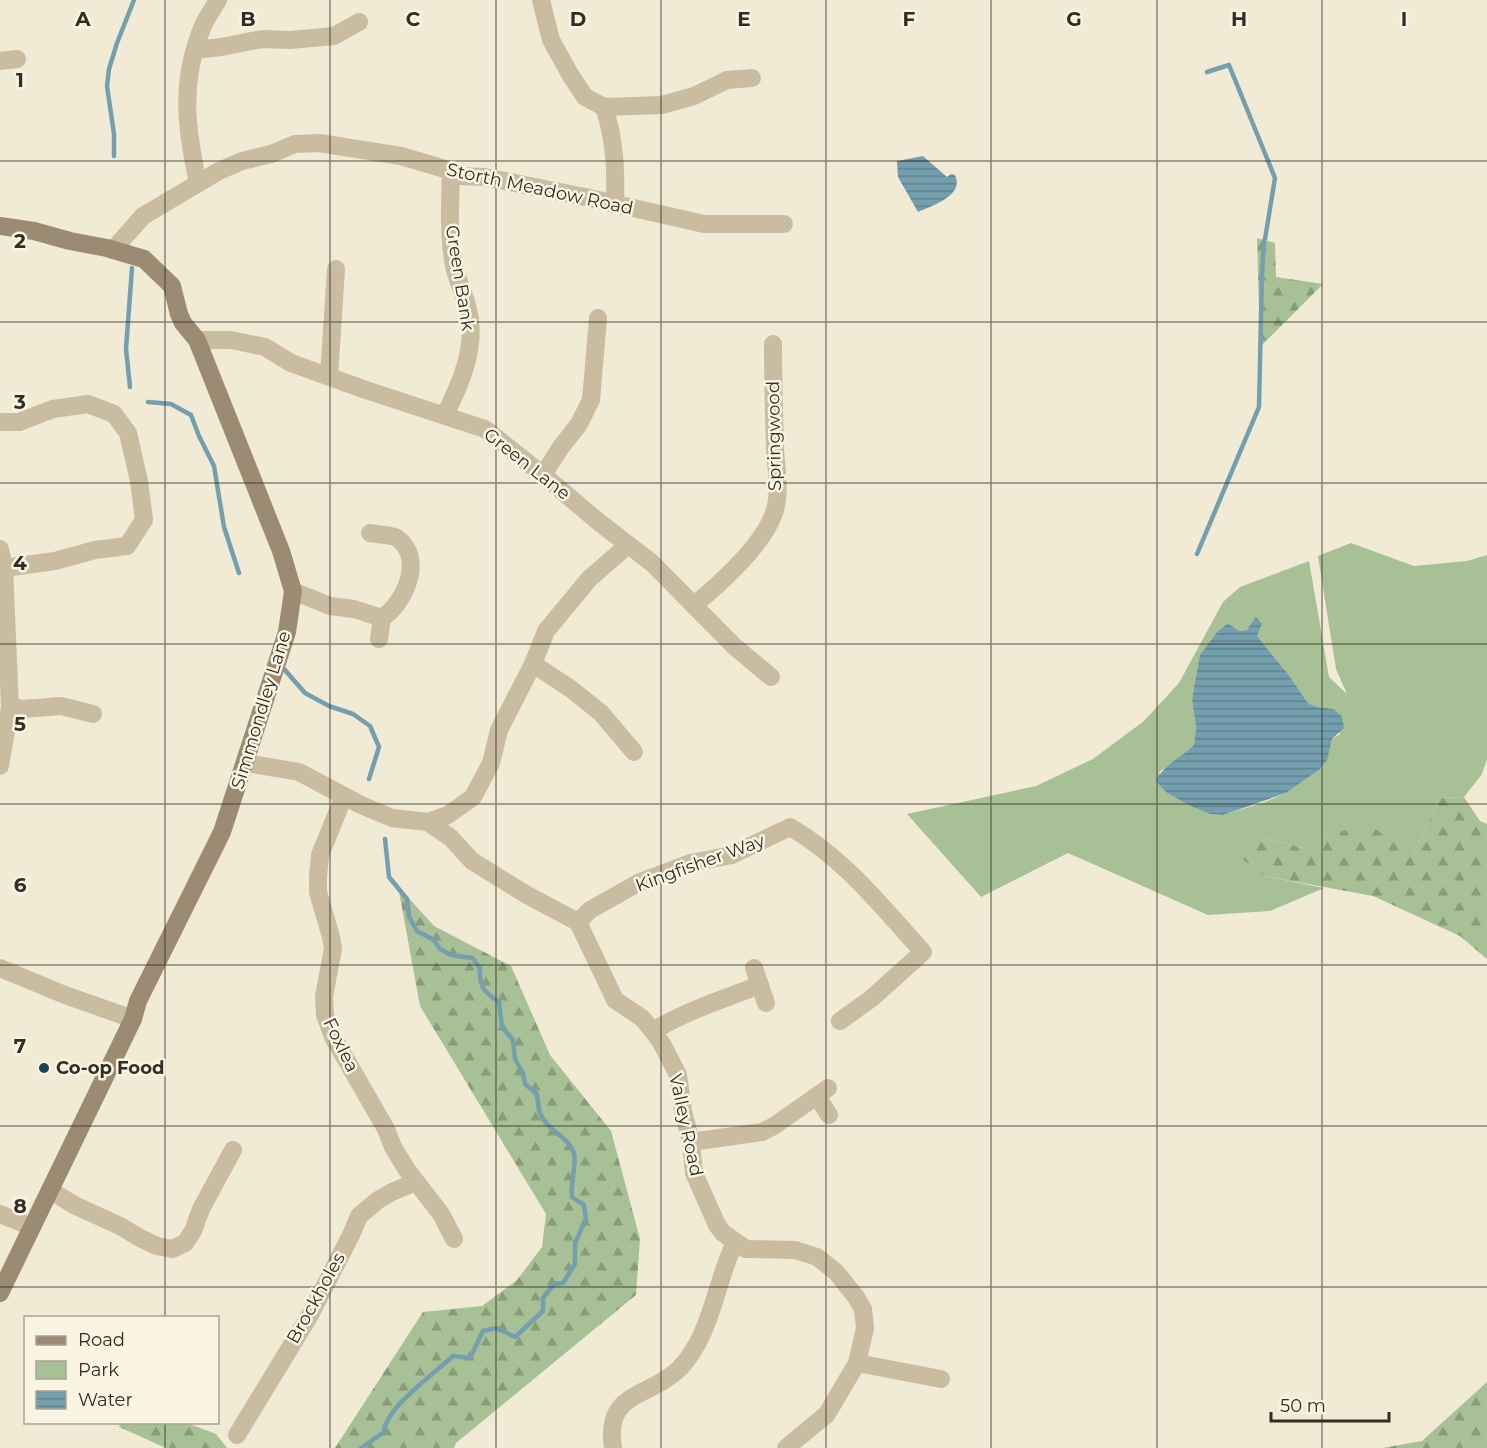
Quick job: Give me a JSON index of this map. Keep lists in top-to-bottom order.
{
  "streets": {
    "street": [
      "Storth Meadow Road",
      "Green Bank",
      "Springwood",
      "Green Lane",
      "Simmondley Lane",
      "Kingfisher Way",
      "Foxlea",
      "Valley Road",
      "Brockholes"
    ]
  },
  "crossings": [
    ["Storth Meadow Road", "Green Bank"],
    ["Storth Meadow Road", "Simmondley Lane"],
    ["Green Bank", "Green Lane"],
    ["Springwood", "Green Lane"],
    ["Green Lane", "Simmondley Lane"],
    ["Kingfisher Way", "Valley Road"],
    ["Foxlea", "Brockholes"]
  ],
  "places": ["Co-op Food"],
  "legend": ["Road", "Park", "Water"],
  "scale_bar": "50 m",
  "grid": {
    "columns": [
      "A",
      "B",
      "C",
      "D",
      "E",
      "F",
      "G",
      "H",
      "I"
    ],
    "rows": [
      "1",
      "2",
      "3",
      "4",
      "5",
      "6",
      "7",
      "8"
    ]
  }
}
